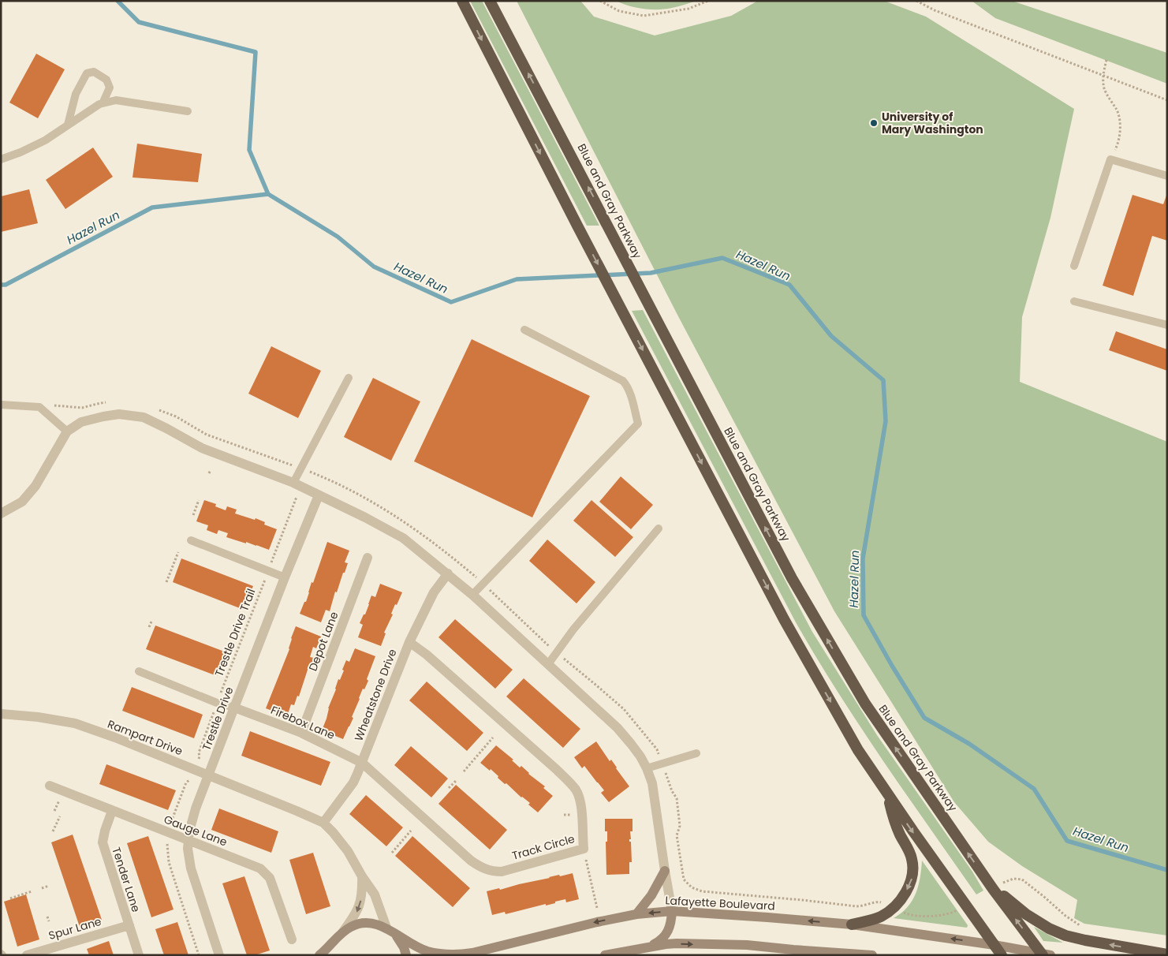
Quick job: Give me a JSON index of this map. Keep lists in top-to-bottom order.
{
  "streets": {
    "highway": ["Blue and Gray Parkway"],
    "main road": ["Lafayette Boulevard"],
    "street": [
      "Depot Lane",
      "Wheatstone Drive",
      "Trestle Drive",
      "Firebox Lane",
      "Rampart Drive",
      "Gauge Lane",
      "Track Circle",
      "Tender Lane",
      "Spur Lane"
    ],
    "path": ["Trestle Drive Trail"]
  },
  "crossings": [
    ["Blue and Gray Parkway", "Lafayette Boulevard"],
    ["Depot Lane", "Firebox Lane"],
    ["Wheatstone Drive", "Firebox Lane"],
    ["Wheatstone Drive", "Rampart Drive"],
    ["Wheatstone Drive", "Track Circle"],
    ["Trestle Drive", "Firebox Lane"],
    ["Trestle Drive", "Rampart Drive"],
    ["Trestle Drive", "Gauge Lane"],
    ["Firebox Lane", "Track Circle"],
    ["Rampart Drive", "Lafayette Boulevard"],
    ["Gauge Lane", "Tender Lane"],
    ["Tender Lane", "Spur Lane"]
  ],
  "water": ["Hazel Run"],
  "places": ["University of Mary Washington"]
}
